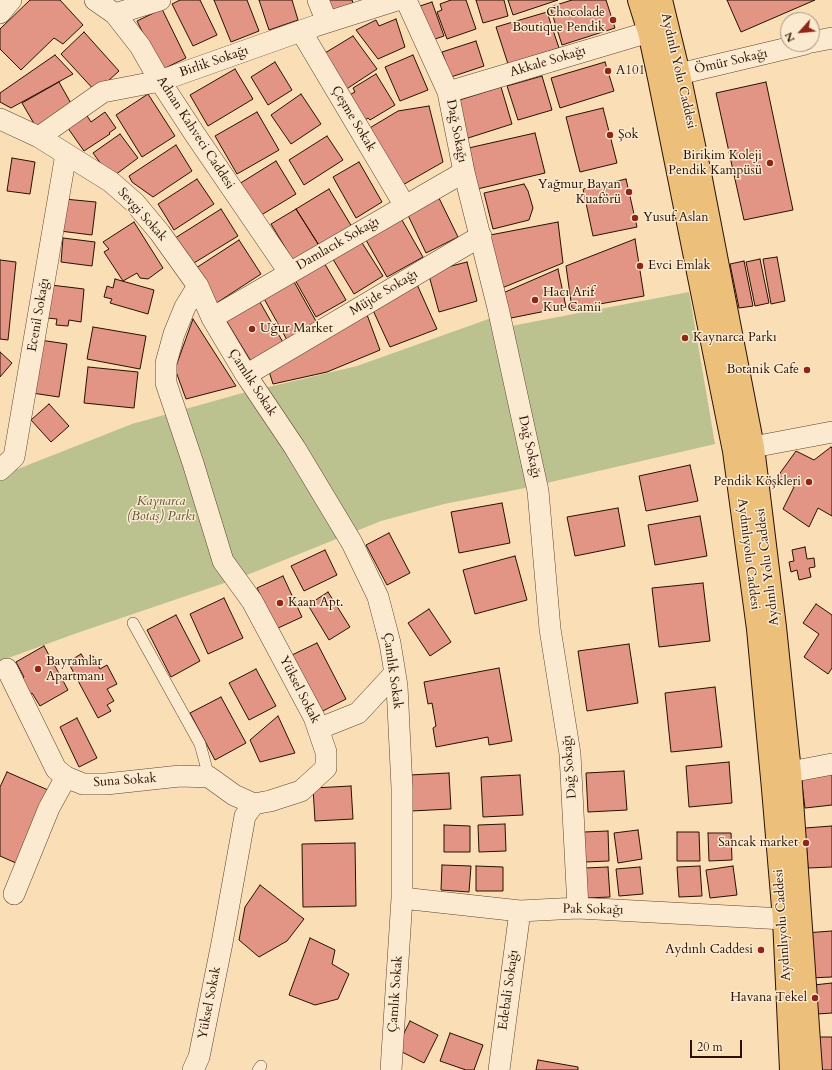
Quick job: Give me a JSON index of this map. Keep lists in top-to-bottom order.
{
  "streets": {
    "main road": ["Aydınlı Yolu Caddesi", "Aydınlıyolu Caddesi"],
    "street": [
      "Birlik Sokağı",
      "Akkale Sokağı",
      "Ömür Sokağı",
      "Çeşme Sokak",
      "Dağ Sokağı",
      "Adnan Kahveci Caddesi",
      "Sevgi Sokak",
      "Damlacık Sokağı",
      "Müjde Sokağı",
      "Ecenil Sokağı",
      "Çamlık Sokak",
      "Yüksel Sokak",
      "Suna Sokak",
      "Pak Sokağı",
      "Edebali Sokağı"
    ]
  },
  "crossings": [
    ["Birlik Sokağı", "Çeşme Sokak"],
    ["Birlik Sokağı", "Adnan Kahveci Caddesi"],
    ["Birlik Sokağı", "Sevgi Sokak"],
    ["Akkale Sokağı", "Dağ Sokağı"],
    ["Akkale Sokağı", "Aydınlıyolu Caddesi"],
    ["Ömür Sokağı", "Aydınlı Yolu Caddesi"],
    ["Çeşme Sokak", "Damlacık Sokağı"],
    ["Dağ Sokağı", "Damlacık Sokağı"],
    ["Dağ Sokağı", "Müjde Sokağı"],
    ["Dağ Sokağı", "Pak Sokağı"],
    ["Adnan Kahveci Caddesi", "Damlacık Sokağı"],
    ["Sevgi Sokak", "Damlacık Sokağı"],
    ["Sevgi Sokak", "Ecenil Sokağı"],
    ["Sevgi Sokak", "Çamlık Sokak"],
    ["Sevgi Sokak", "Yüksel Sokak"],
    ["Damlacık Sokağı", "Çamlık Sokak"],
    ["Müjde Sokağı", "Çamlık Sokak"],
    ["Çamlık Sokak", "Pak Sokağı"],
    ["Aydınlıyolu Caddesi", "Pak Sokağı"],
    ["Pak Sokağı", "Edebali Sokağı"]
  ],
  "parks": ["Kaynarca (Botaş) Parkı"],
  "places": [
    "Chocolade Boutique Pendik",
    "A101",
    "Şok",
    "Birikim Koleji Pendik Kampüsü",
    "Yağmur Bayan Kuaförü",
    "Yusuf Aslan",
    "Evci Emlak",
    "Hacı Arif Kut Camii",
    "Uğur Market",
    "Kaynarca Parkı",
    "Botanik Cafe",
    "Pendik Köşkleri",
    "Kaan Apt.",
    "Bayramlar Apartmanı",
    "Sancak market",
    "Aydınlı Caddesi",
    "Havana Tekel"
  ],
  "scale_bar": "20 m",
  "north": "bottom left"
}
